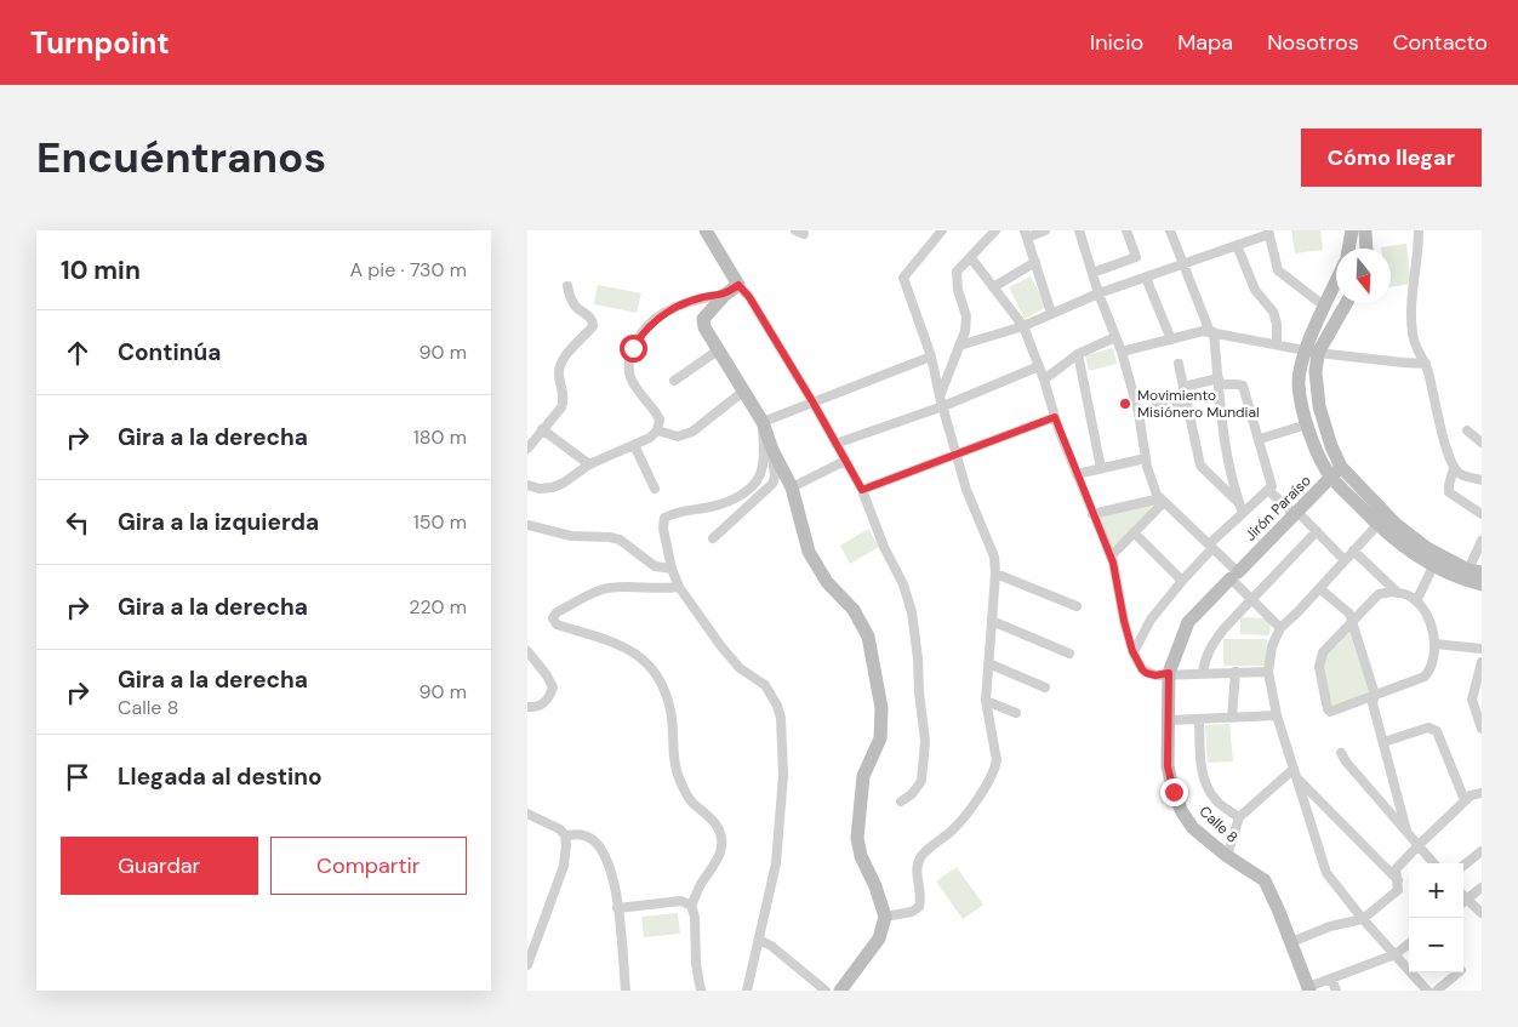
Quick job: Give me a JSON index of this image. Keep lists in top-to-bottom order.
{
  "streets": {
    "street": ["Jirón Paraíso", "Calle 8"]
  },
  "crossings": [
    ["Jirón Paraíso", "Calle 8"]
  ],
  "places": ["Movimiento Misiónero Mundial"],
  "north": "bottom",
  "page": {
    "header": "Turnpoint",
    "nav": [
      "Inicio",
      "Mapa",
      "Nosotros",
      "Contacto"
    ],
    "buttons": [
      "Cómo llegar",
      ["Guardar", "Compartir"]
    ],
    "title": "Encuéntranos",
    "heading": ["10 min", "A pie · 730 m"],
    "list": [
      ["Continúa", "90 m"],
      ["Gira a la derecha", "180 m"],
      ["Gira a la izquierda", "150 m"],
      ["Gira a la derecha", "220 m"],
      ["Gira a la derecha", "Calle 8", "90 m"],
      "Llegada al destino"
    ],
    "map_buttons": ["+", "−"]
  }
}
